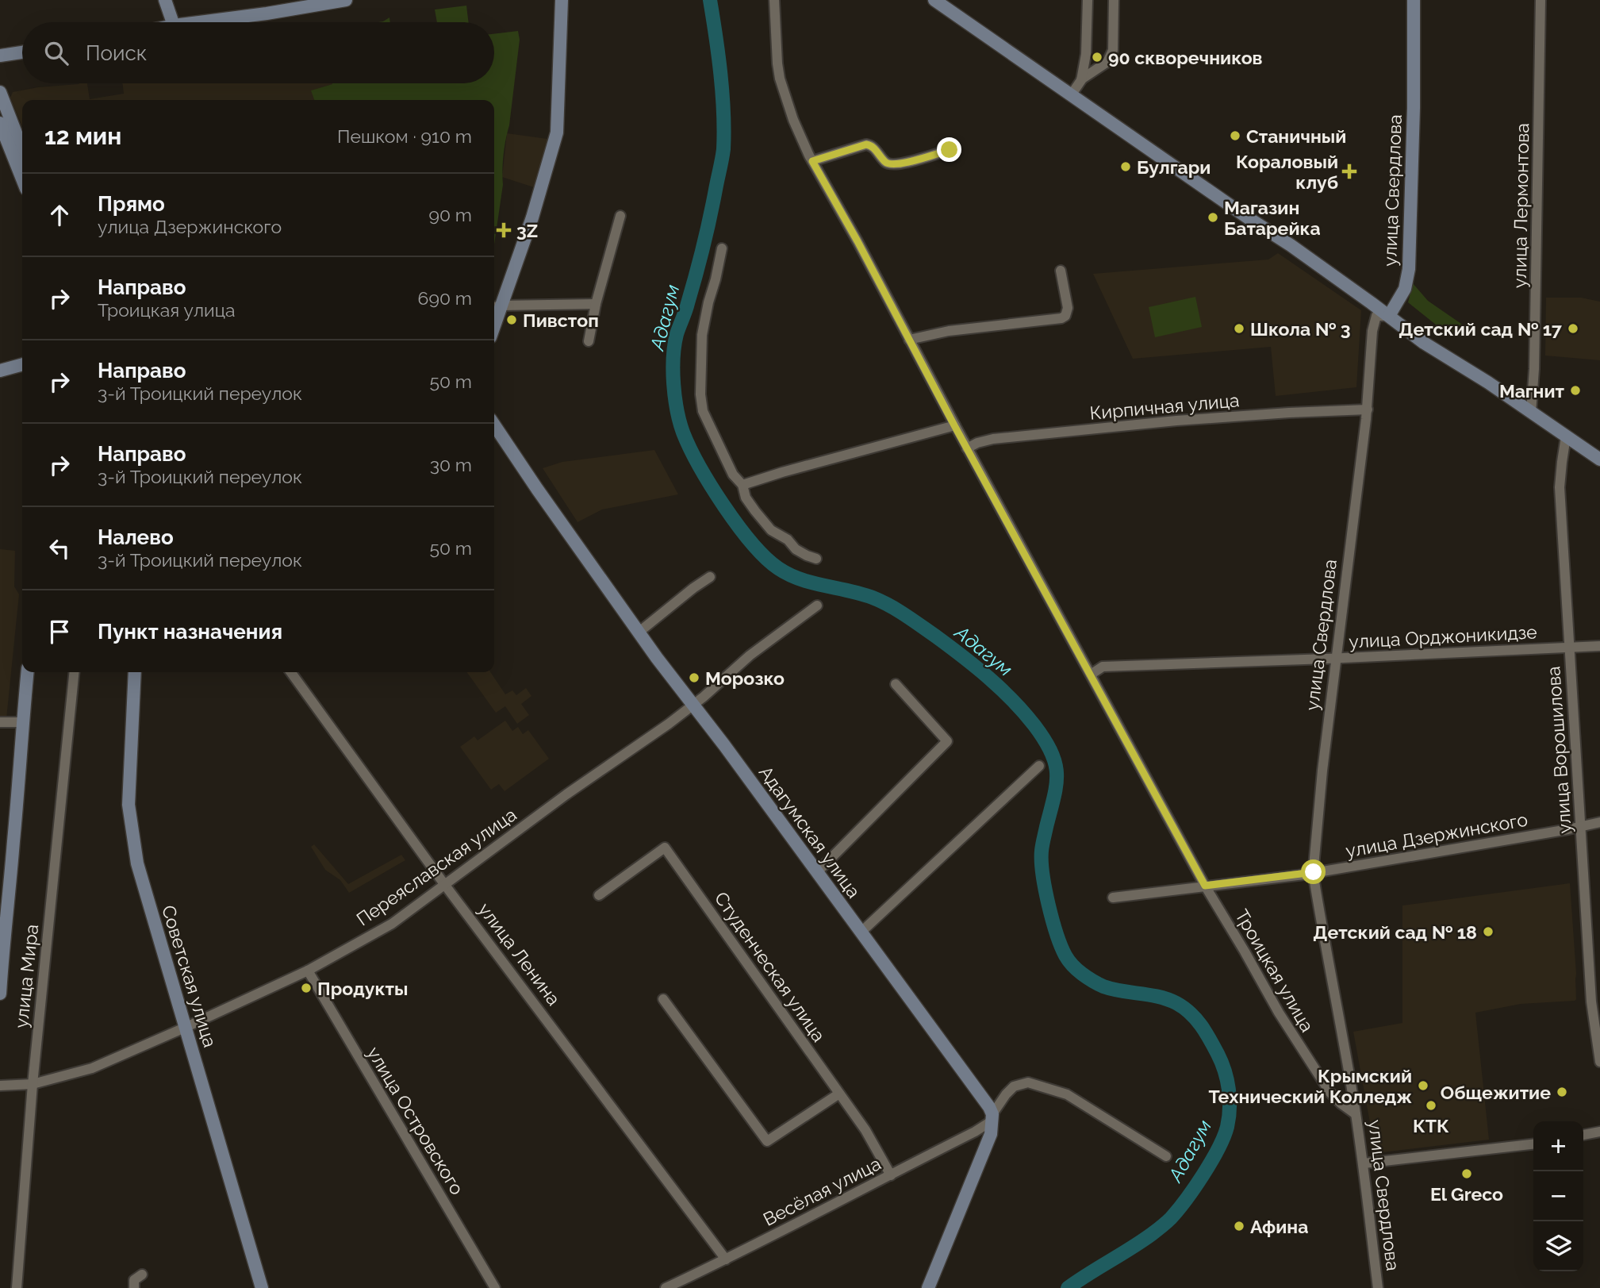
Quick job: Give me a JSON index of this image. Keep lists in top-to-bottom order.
{
  "streets": {
    "main road": ["улица Свердлова", "Адагумская улица", "Советская улица"],
    "street": [
      "улица Лермонтова",
      "Кирпичная улица",
      "улица Орджоникидзе",
      "улица Ворошилова",
      "улица Дзержинского",
      "Переяславская улица",
      "улица Ленина",
      "Студенческая улица",
      "Троицкая улица",
      "улица Мира",
      "улица Островского",
      "Весёлая улица"
    ]
  },
  "crossings": [
    ["улица Свердлова", "Кирпичная улица"],
    ["улица Свердлова", "улица Орджоникидзе"],
    ["улица Свердлова", "улица Дзержинского"],
    ["улица Свердлова", "Троицкая улица"],
    ["Кирпичная улица", "Троицкая улица"],
    ["улица Орджоникидзе", "улица Ворошилова"],
    ["улица Орджоникидзе", "Троицкая улица"],
    ["улица Ворошилова", "улица Дзержинского"],
    ["Адагумская улица", "Переяславская улица"],
    ["Адагумская улица", "Весёлая улица"],
    ["улица Дзержинского", "Троицкая улица"],
    ["Переяславская улица", "улица Ленина"],
    ["Переяславская улица", "улица Мира"],
    ["Переяславская улица", "Советская улица"],
    ["Переяславская улица", "улица Островского"],
    ["улица Ленина", "Весёлая улица"],
    ["Студенческая улица", "Весёлая улица"]
  ],
  "water": ["Адагум"],
  "places": {
    "other": [
      "90 скворечников",
      "Станичный",
      "Булгари",
      "Магазин Батарейка",
      "Пивстоп",
      "Школа № 3",
      "Детский сад № 17",
      "Магнит",
      "Морозко",
      "Детский сад № 18",
      "Продукты",
      "Крымский Технический Колледж",
      "Общежитие",
      "КТК",
      "El Greco",
      "Афина"
    ],
    "health": ["Кораловый клуб", "3Z"]
  },
  "page": {
    "search": "Поиск",
    "heading": ["12 мин", "Пешком · 910 m"],
    "list": [
      ["Прямо", "улица Дзержинского", "90 m"],
      ["Направо", "Троицкая улица", "690 m"],
      ["Направо", "3-й Троицкий переулок", "50 m"],
      ["Направо", "3-й Троицкий переулок", "30 m"],
      ["Налево", "3-й Троицкий переулок", "50 m"],
      "Пункт назначения"
    ],
    "map_buttons": ["+", "−"]
  }
}
